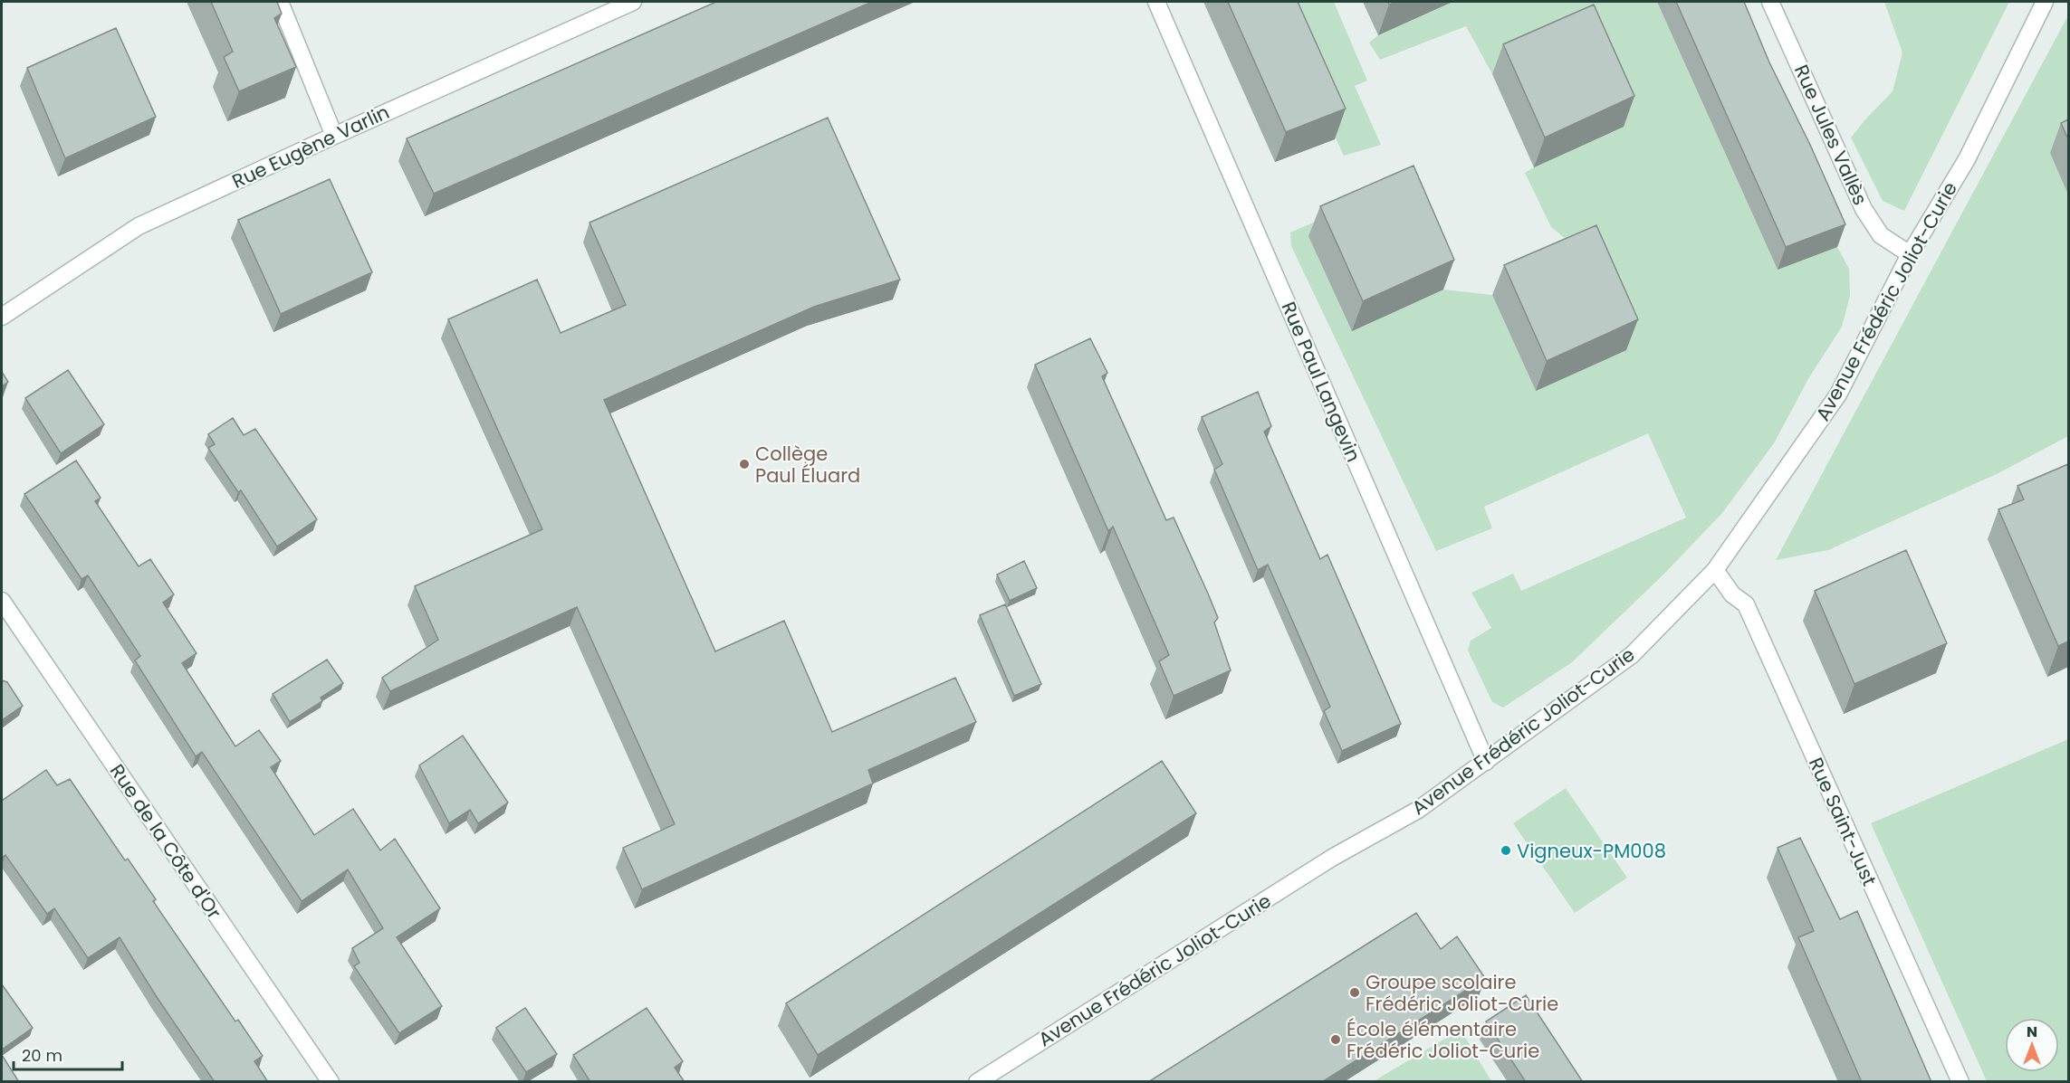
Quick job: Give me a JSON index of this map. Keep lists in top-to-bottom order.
{
  "streets": {
    "street": [
      "Rue Jules Vallès",
      "Rue Eugène Varlin",
      "Avenue Frédéric Joliot-Curie",
      "Rue Paul Langevin",
      "Rue Saint-Just",
      "Rue de la Côte d'Or"
    ]
  },
  "crossings": [
    ["Rue Jules Vallès", "Avenue Frédéric Joliot-Curie"],
    ["Avenue Frédéric Joliot-Curie", "Rue Paul Langevin"],
    ["Avenue Frédéric Joliot-Curie", "Rue Saint-Just"]
  ],
  "places": [
    "Collège Paul Éluard",
    "Vigneux-PM008",
    "Groupe scolaire Frédéric Joliot-Curie",
    "École élémentaire Frédéric Joliot-Curie"
  ],
  "scale_bar": "20 m",
  "north": "top"
}
